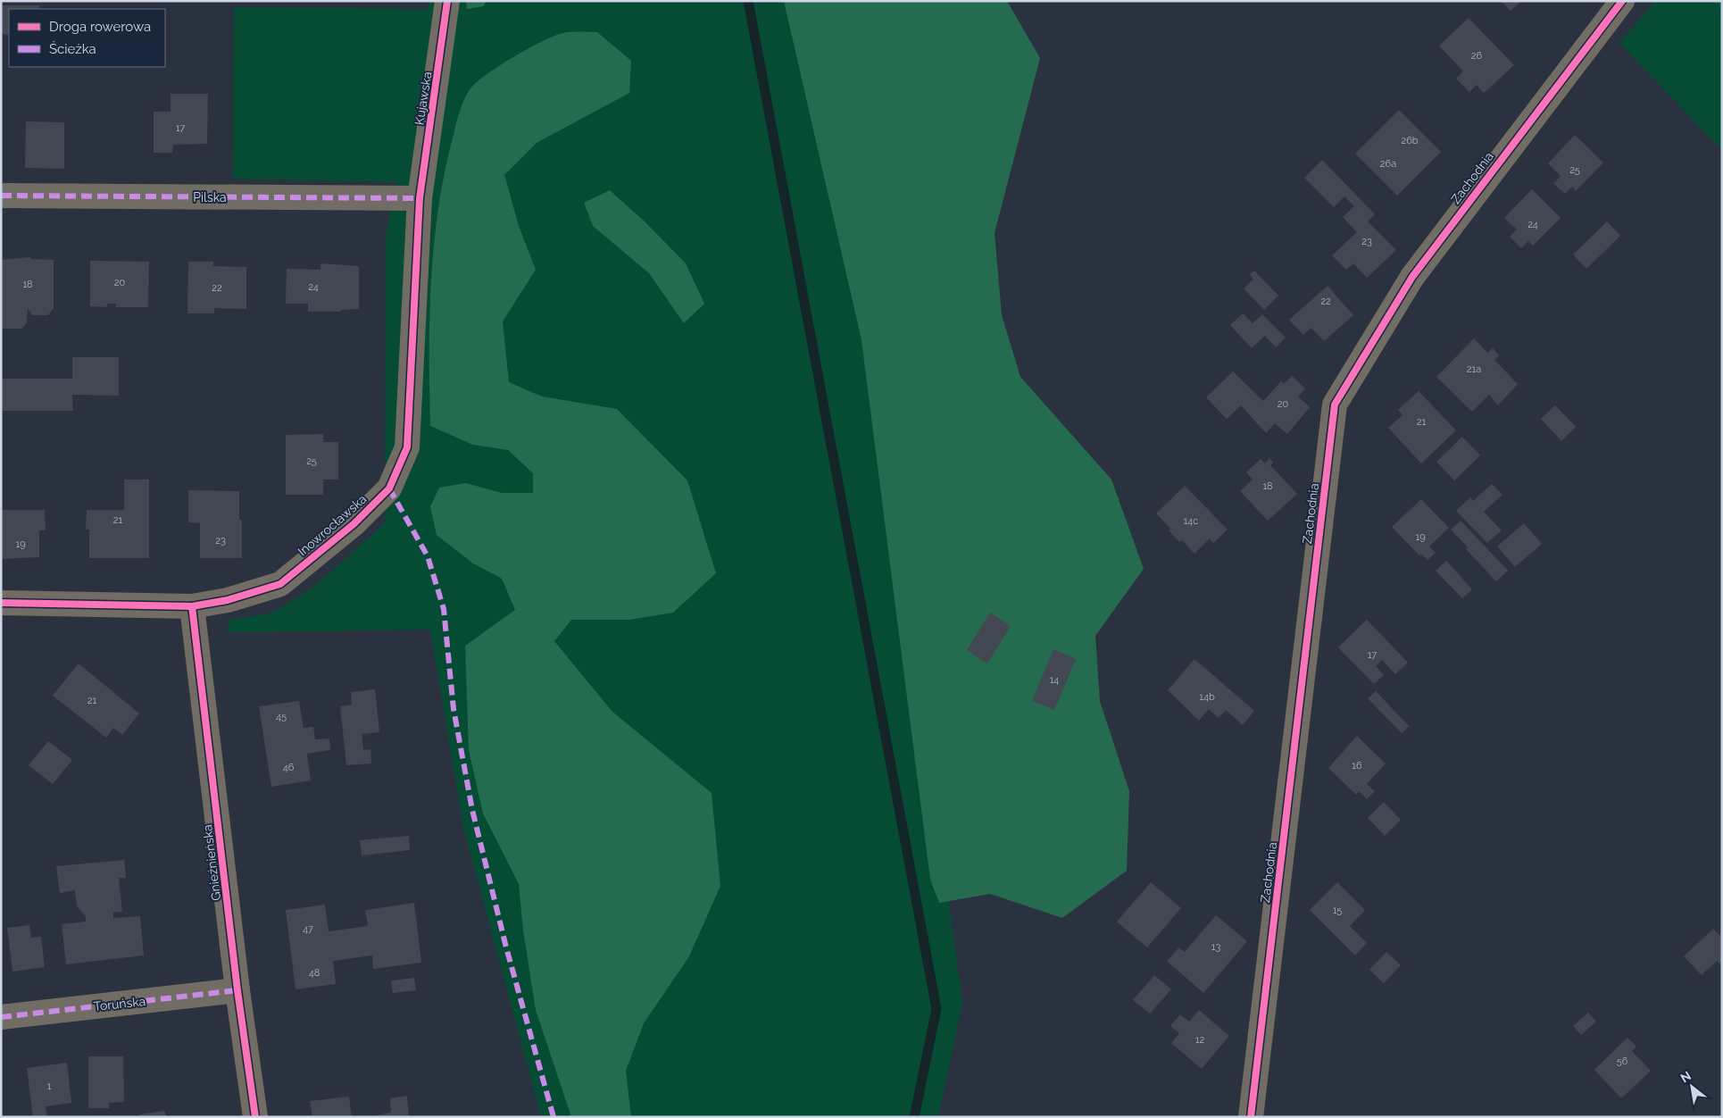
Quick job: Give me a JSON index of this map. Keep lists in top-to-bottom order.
{
  "streets": {
    "street": [
      "Kujawska",
      "Zachodnia",
      "Pilska",
      "Inowrocławska",
      "Gnieźnieńska",
      "Toruńska"
    ]
  },
  "crossings": [
    ["Kujawska", "Pilska"],
    ["Kujawska", "Inowrocławska"],
    ["Pilska", "Inowrocławska"],
    ["Inowrocławska", "Gnieźnieńska"],
    ["Gnieźnieńska", "Toruńska"]
  ],
  "house_numbers": [
    "26",
    "17",
    "26b",
    "26a",
    "25",
    "24",
    "23",
    "20",
    "18",
    "24",
    "22",
    "22",
    "21a",
    "20",
    "21",
    "25",
    "18",
    "21",
    "14c",
    "19",
    "23",
    "19",
    "17",
    "14",
    "14b",
    "21",
    "45",
    "16",
    "46",
    "15",
    "47",
    "13",
    "48",
    "12",
    "56",
    "1"
  ],
  "legend": ["Droga rowerowa", "Ścieżka"],
  "north": "top left"
}
